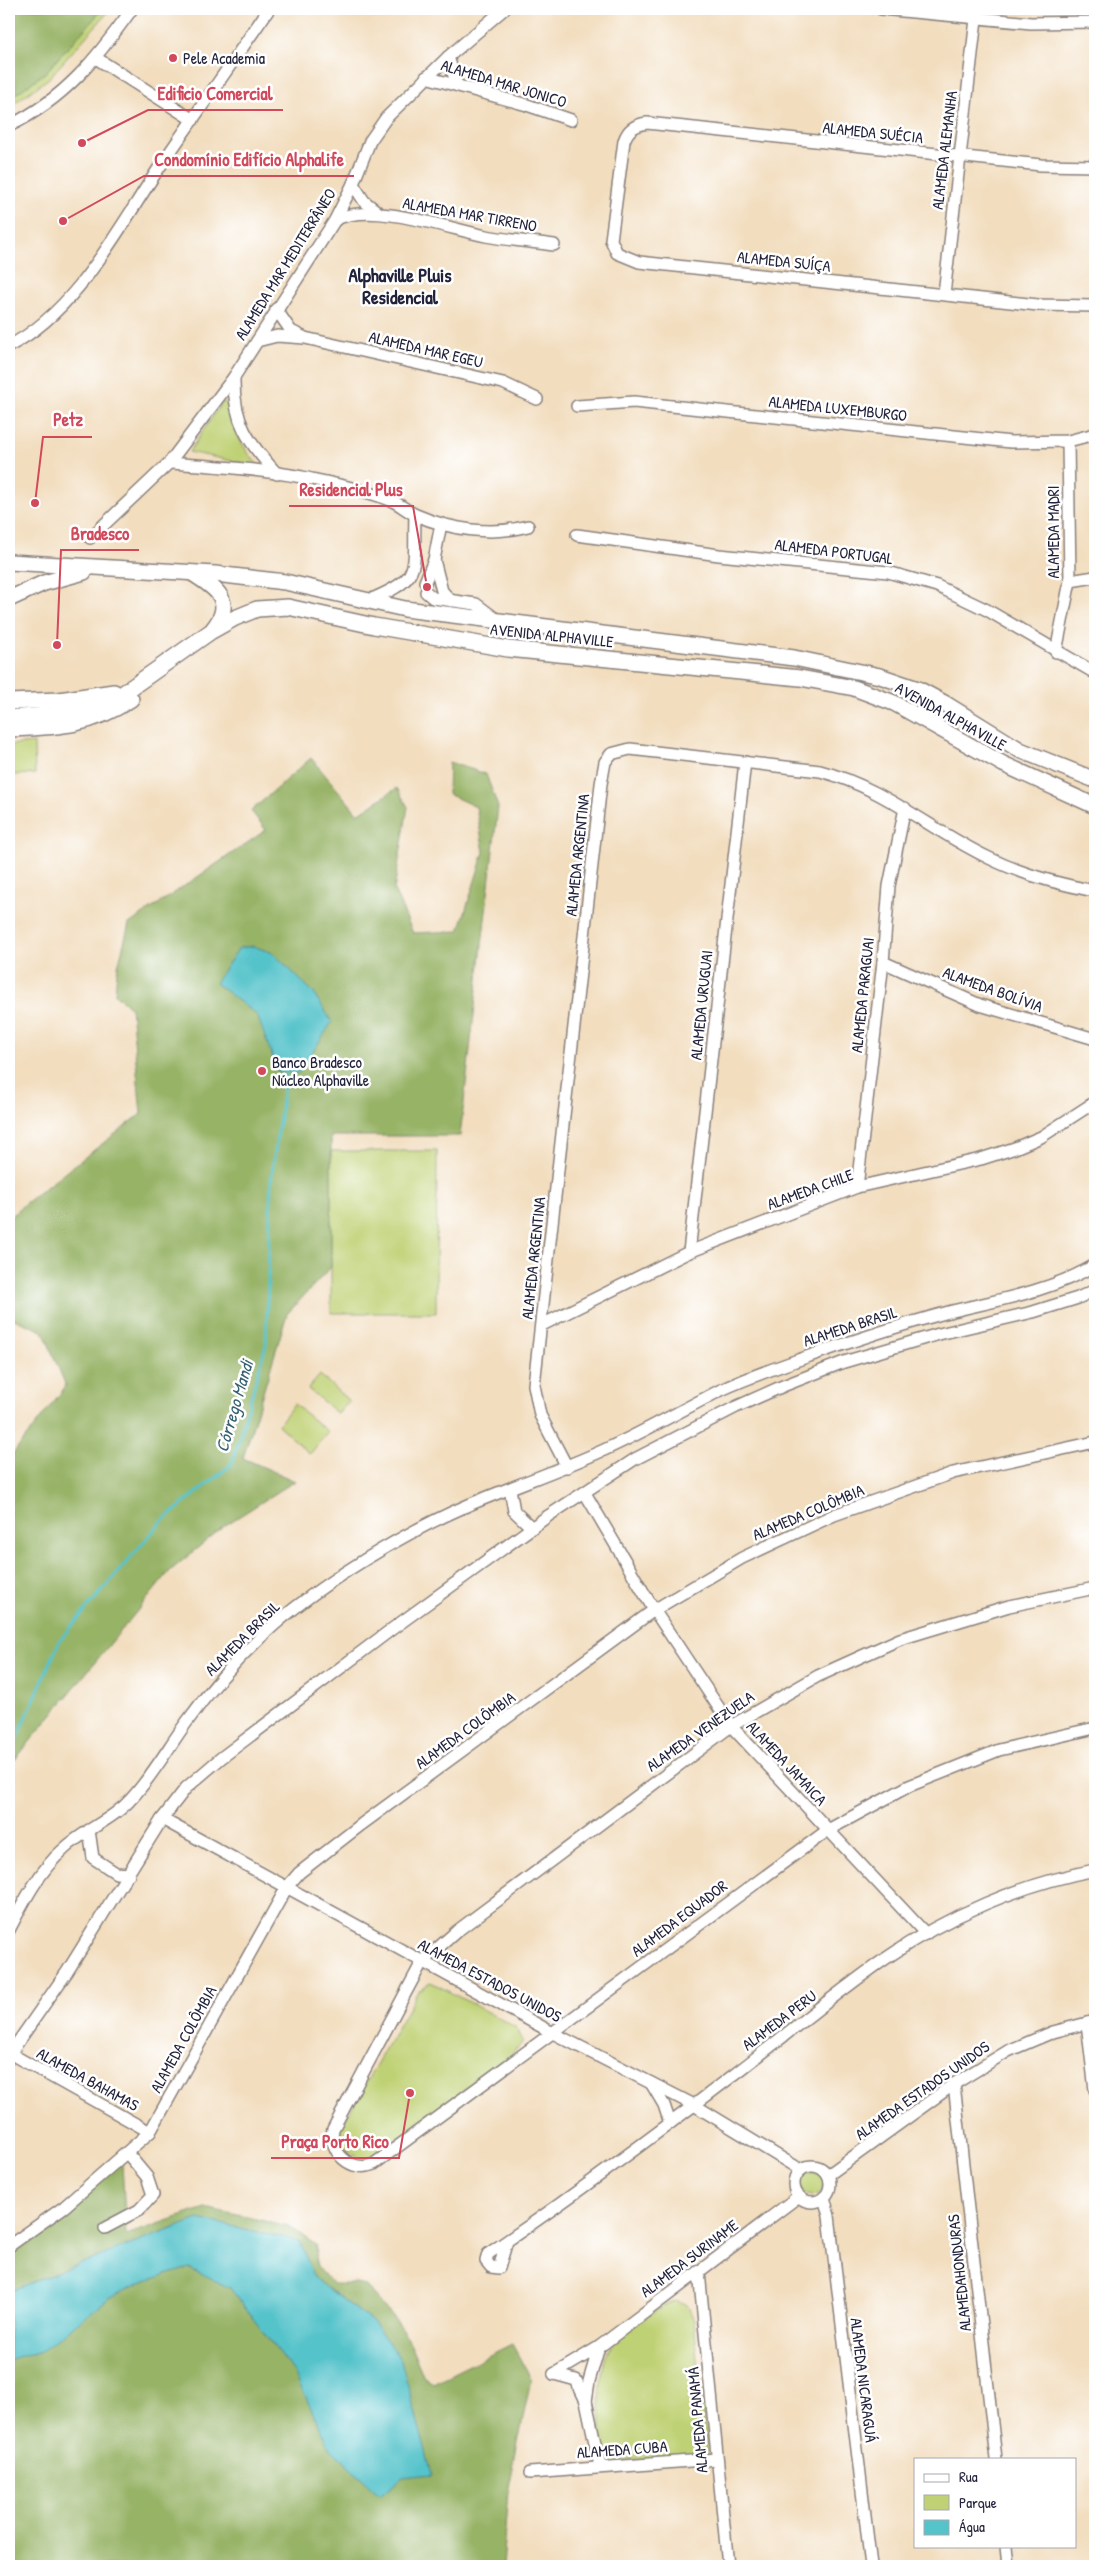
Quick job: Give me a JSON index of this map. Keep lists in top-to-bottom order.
{
  "streets": {
    "main road": ["AVENIDA ALPHAVILLE"],
    "street": [
      "ALAMEDA MAR JONICO",
      "ALAMEDA SUÉCIA",
      "ALAMEDA ALEMANHA",
      "ALAMEDA MAR TIRRENO",
      "ALAMEDA SUÍÇA",
      "ALAMEDA MAR MEDITERRÂNEO",
      "ALAMEDA MAR EGEU",
      "ALAMEDA LUXEMBURGO",
      "ALAMEDA MADRI",
      "ALAMEDA PORTUGAL",
      "ALAMEDA ARGENTINA",
      "ALAMEDA BOLÍVIA",
      "ALAMEDA PARAGUAI",
      "ALAMEDA URUGUAI",
      "ALAMEDA CHILE",
      "ALAMEDA BRASIL",
      "ALAMEDA COLÔMBIA",
      "ALAMEDA VENEZUELA",
      "ALAMEDA JAMAICA",
      "ALAMEDA EQUADOR",
      "ALAMEDA ESTADOS UNIDOS",
      "ALAMEDA PERU",
      "ALAMEDA BAHAMAS",
      "ALAMEDA SURINAME",
      "ALAMEDAHONDURAS",
      "ALAMEDA NICARAGUÁ",
      "ALAMEDA PANAMÁ",
      "ALAMEDA CUBA"
    ]
  },
  "crossings": [
    ["ALAMEDA MAR JONICO", "ALAMEDA MAR MEDITERRÂNEO"],
    ["ALAMEDA SUÉCIA", "ALAMEDA ALEMANHA"],
    ["ALAMEDA SUÉCIA", "ALAMEDA SUÍÇA"],
    ["ALAMEDA ALEMANHA", "ALAMEDA SUÍÇA"],
    ["ALAMEDA MAR TIRRENO", "ALAMEDA MAR MEDITERRÂNEO"],
    ["ALAMEDA MAR MEDITERRÂNEO", "ALAMEDA MAR EGEU"],
    ["ALAMEDA LUXEMBURGO", "ALAMEDA MADRI"],
    ["ALAMEDA MADRI", "ALAMEDA PORTUGAL"],
    ["ALAMEDA ARGENTINA", "ALAMEDA PARAGUAI"],
    ["ALAMEDA ARGENTINA", "ALAMEDA URUGUAI"],
    ["ALAMEDA ARGENTINA", "ALAMEDA CHILE"],
    ["ALAMEDA ARGENTINA", "ALAMEDA BRASIL"],
    ["ALAMEDA BOLÍVIA", "ALAMEDA PARAGUAI"],
    ["ALAMEDA PARAGUAI", "ALAMEDA CHILE"],
    ["ALAMEDA URUGUAI", "ALAMEDA CHILE"],
    ["ALAMEDA BRASIL", "ALAMEDA JAMAICA"],
    ["ALAMEDA BRASIL", "ALAMEDA ESTADOS UNIDOS"],
    ["ALAMEDA BRASIL", "ALAMEDA BAHAMAS"],
    ["ALAMEDA COLÔMBIA", "ALAMEDA JAMAICA"],
    ["ALAMEDA COLÔMBIA", "ALAMEDA ESTADOS UNIDOS"],
    ["ALAMEDA COLÔMBIA", "ALAMEDA BAHAMAS"],
    ["ALAMEDA VENEZUELA", "ALAMEDA JAMAICA"],
    ["ALAMEDA VENEZUELA", "ALAMEDA EQUADOR"],
    ["ALAMEDA VENEZUELA", "ALAMEDA ESTADOS UNIDOS"],
    ["ALAMEDA JAMAICA", "ALAMEDA EQUADOR"],
    ["ALAMEDA JAMAICA", "ALAMEDA PERU"],
    ["ALAMEDA EQUADOR", "ALAMEDA ESTADOS UNIDOS"],
    ["ALAMEDA ESTADOS UNIDOS", "ALAMEDA PERU"],
    ["ALAMEDA ESTADOS UNIDOS", "ALAMEDA SURINAME"],
    ["ALAMEDA ESTADOS UNIDOS", "ALAMEDAHONDURAS"],
    ["ALAMEDA ESTADOS UNIDOS", "ALAMEDA NICARAGUÁ"],
    ["ALAMEDA SURINAME", "ALAMEDA NICARAGUÁ"],
    ["ALAMEDA SURINAME", "ALAMEDA PANAMÁ"],
    ["ALAMEDA PANAMÁ", "ALAMEDA CUBA"]
  ],
  "districts": ["Alphaville Pluis Residencial"],
  "water": ["Córrego Mandi"],
  "places": [
    "Pele Academia",
    "Edificio Comercial",
    "Condomínio Edifício Alphalife",
    "Petz",
    "Residencial Plus",
    "Bradesco",
    "Banco Bradesco Núcleo Alphaville",
    "Praça Porto Rico"
  ],
  "legend": ["Rua", "Parque", "Água"]
}
